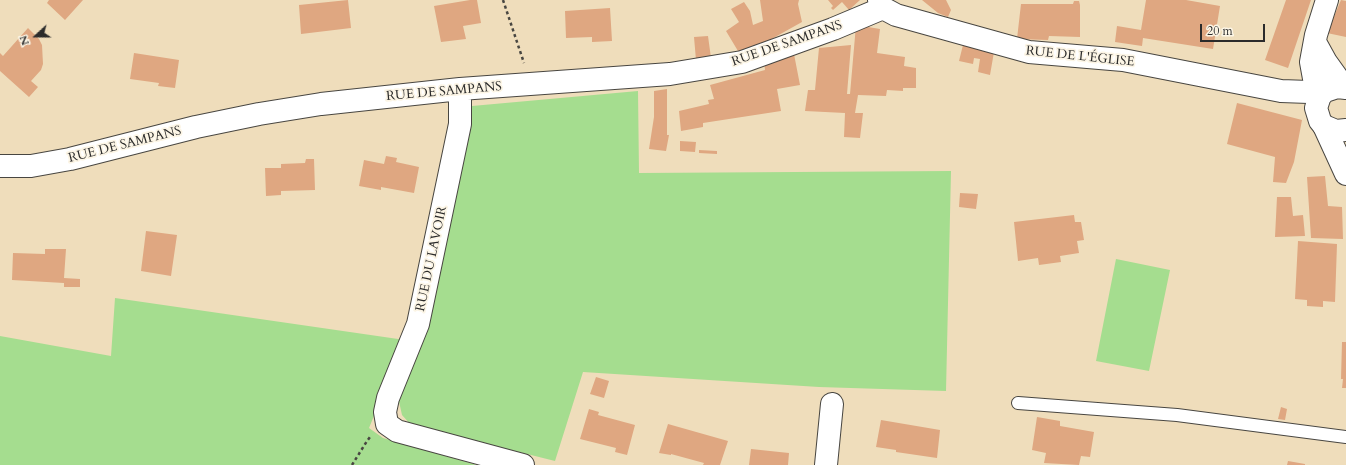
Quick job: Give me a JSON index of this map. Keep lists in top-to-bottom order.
{
  "streets": {
    "street": ["RUE DE SAMPANS", "RUE DE L'ÉGLISE", "RUE DU LAVOIR"]
  },
  "crossings": [
    ["RUE DE SAMPANS", "RUE DE L'ÉGLISE"],
    ["RUE DE SAMPANS", "RUE DU LAVOIR"]
  ],
  "scale_bar": "20 m",
  "north": "left"
}
